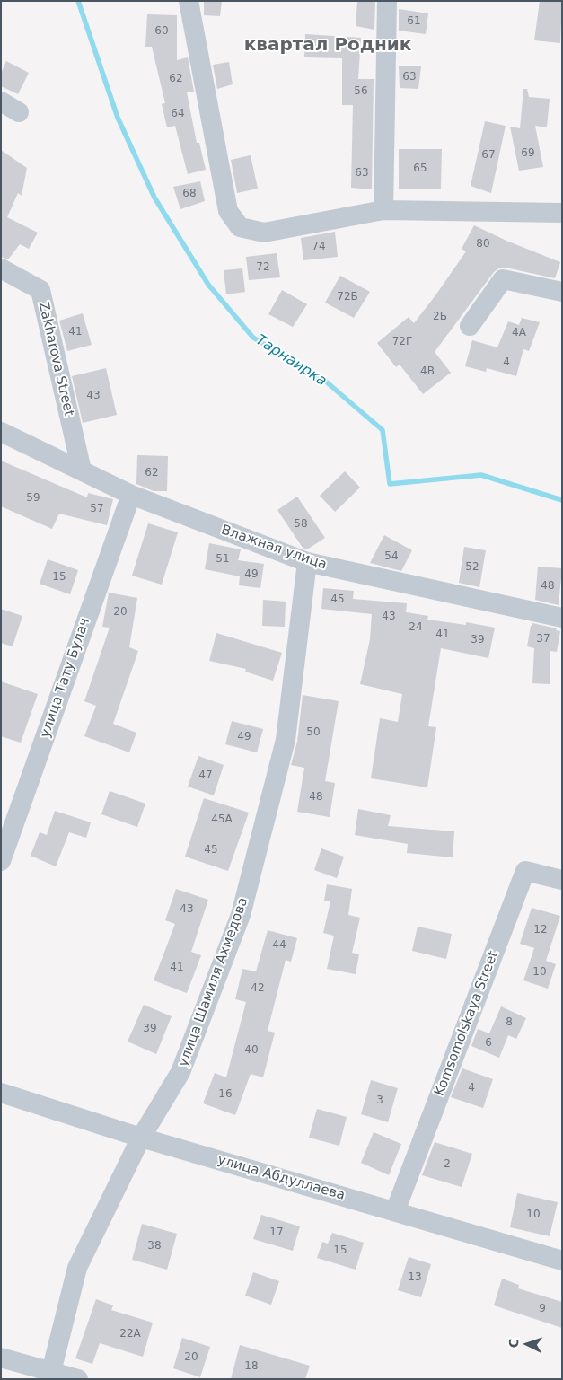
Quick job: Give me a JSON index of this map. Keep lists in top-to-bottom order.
{
  "streets": {
    "street": [
      "Zakharova Street",
      "Влажная улица",
      "улица Тату Булач",
      "улица Шамиля Ахмедова",
      "Komsomolskaya Street",
      "улица Абдуллаева"
    ]
  },
  "crossings": [
    ["Zakharova Street", "Влажная улица"],
    ["Влажная улица", "улица Тату Булач"],
    ["Влажная улица", "улица Шамиля Ахмедова"],
    ["улица Шамиля Ахмедова", "улица Абдуллаева"],
    ["Komsomolskaya Street", "улица Абдуллаева"]
  ],
  "districts": ["квартал Родник"],
  "water": ["Тарнаирка"],
  "house_numbers": [
    "61",
    "60",
    "63",
    "62",
    "56",
    "64",
    "69",
    "67",
    "65",
    "63",
    "68",
    "80",
    "74",
    "72",
    "72Б",
    "2Б",
    "41",
    "4А",
    "72Г",
    "4",
    "4В",
    "43",
    "62",
    "59",
    "57",
    "58",
    "54",
    "51",
    "52",
    "49",
    "15",
    "48",
    "45",
    "20",
    "43",
    "24",
    "41",
    "37",
    "39",
    "50",
    "49",
    "47",
    "48",
    "45А",
    "45",
    "43",
    "12",
    "44",
    "41",
    "10",
    "42",
    "8",
    "39",
    "6",
    "40",
    "4",
    "16",
    "3",
    "2",
    "10",
    "17",
    "38",
    "15",
    "13",
    "9",
    "22А",
    "20",
    "18"
  ],
  "north": "left"
}
